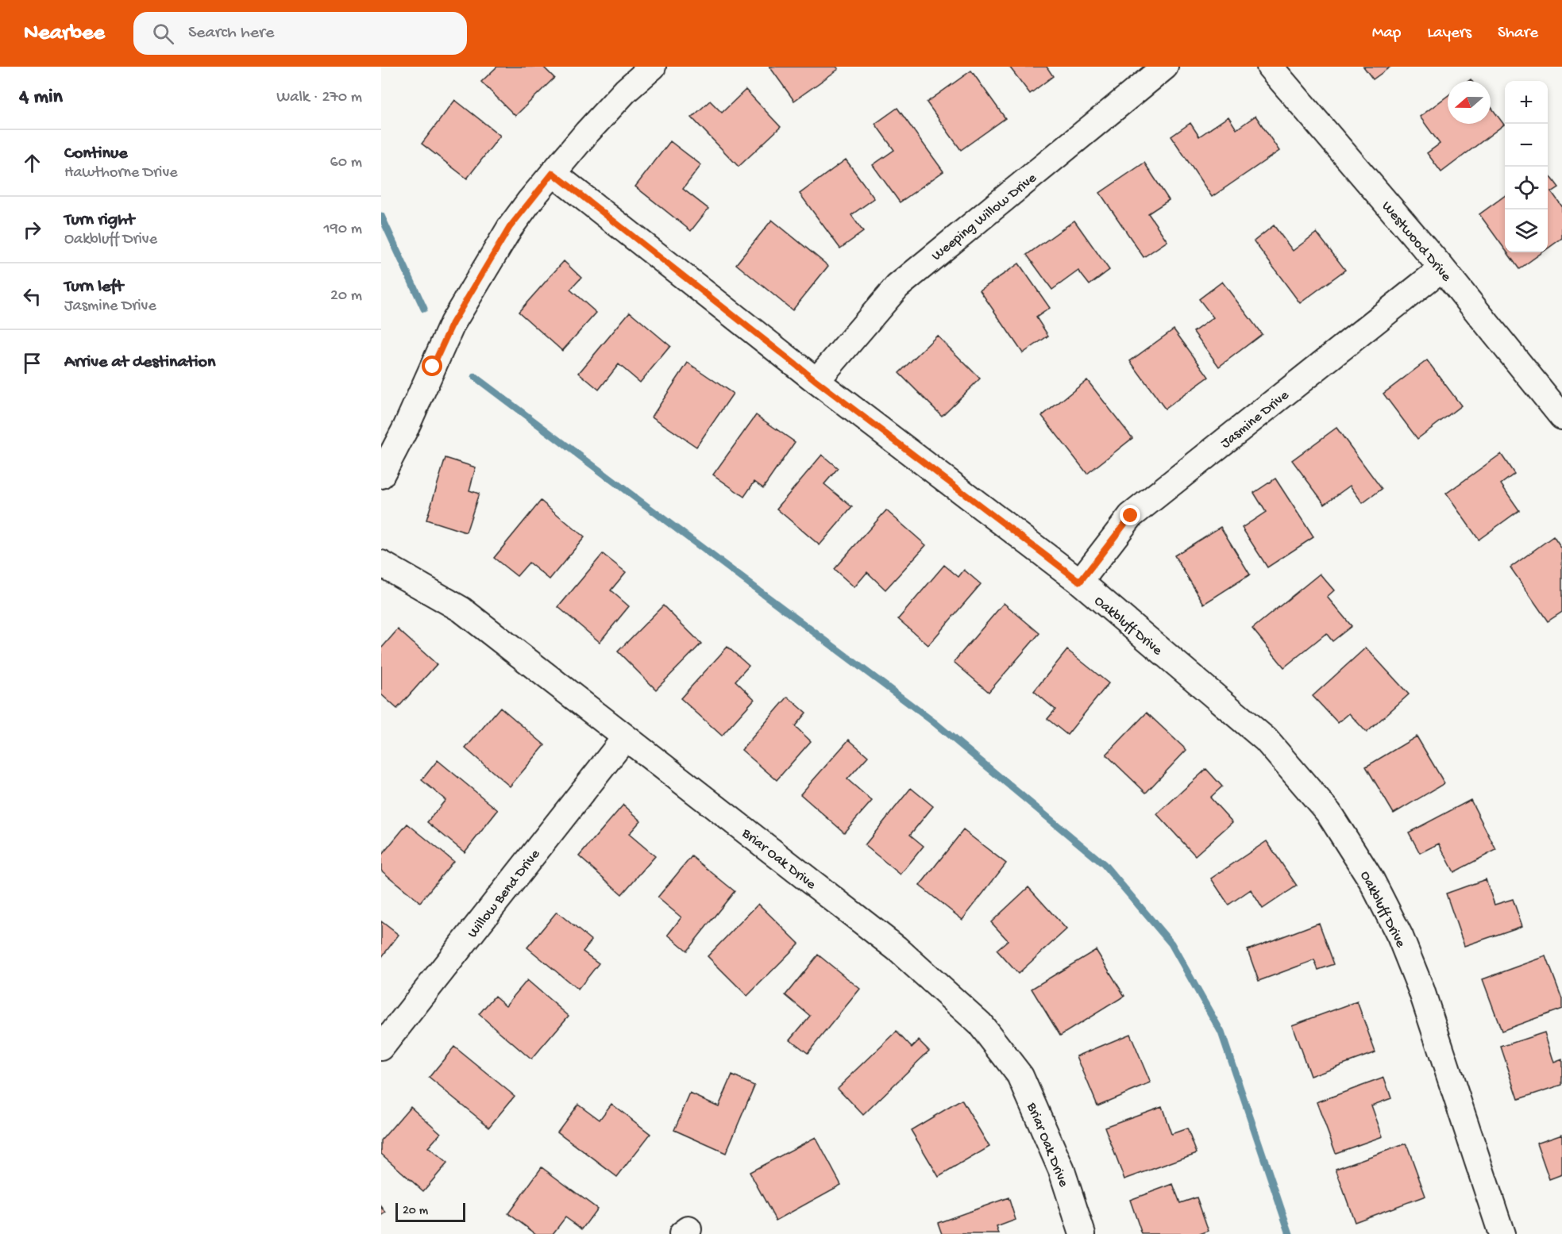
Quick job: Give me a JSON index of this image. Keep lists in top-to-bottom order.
{
  "streets": {
    "street": [
      "Weeping Willow Drive",
      "Westwood Drive",
      "Jasmine Drive",
      "Oakbluff Drive",
      "Briar Oak Drive",
      "Willow Bend Drive"
    ]
  },
  "crossings": [
    ["Weeping Willow Drive", "Oakbluff Drive"],
    ["Westwood Drive", "Jasmine Drive"],
    ["Jasmine Drive", "Oakbluff Drive"],
    ["Briar Oak Drive", "Willow Bend Drive"]
  ],
  "scale_bar": "20 m",
  "north": "left",
  "page": {
    "header": "Nearbee",
    "search": "Search here",
    "nav": ["Map", "Layers", "Share"],
    "heading": ["4 min", "Walk · 270 m"],
    "map_buttons": ["+", "−"],
    "list": [
      ["Continue", "Hawthorne Drive", "60 m"],
      ["Turn right", "Oakbluff Drive", "190 m"],
      ["Turn left", "Jasmine Drive", "20 m"],
      "Arrive at destination"
    ],
    "scale": "20 m"
  }
}
